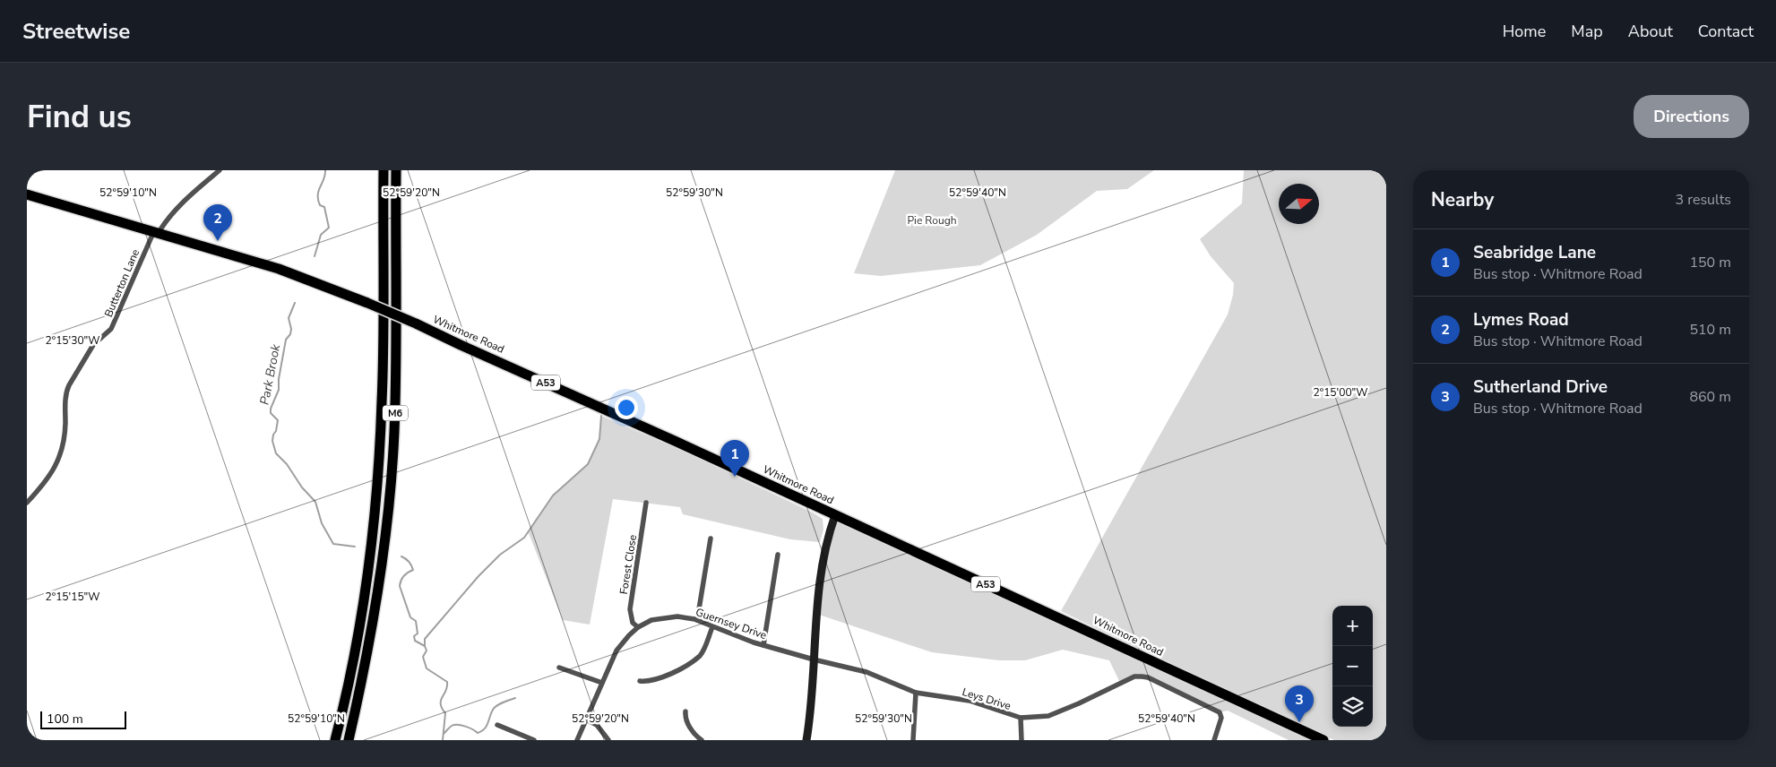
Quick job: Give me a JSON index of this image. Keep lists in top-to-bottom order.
{
  "streets": {
    "highway": ["Whitmore Road", "A53", "M6"],
    "street": [
      "Butterton Lane",
      "Forest Close",
      "Guernsey Drive",
      "Leys Drive"
    ]
  },
  "crossings": [
    ["Butterton Lane", "Whitmore Road"],
    ["Forest Close", "Guernsey Drive"],
    ["Guernsey Drive", "Leys Drive"]
  ],
  "water": ["Park Brook"],
  "parks": ["Pie Rough"],
  "scale_bar": "100 m",
  "north": "right",
  "page": {
    "header": "Streetwise",
    "nav": [
      "Home",
      "Map",
      "About",
      "Contact"
    ],
    "buttons": "Directions",
    "title": "Find us",
    "heading": ["Nearby", "3 results"],
    "pins": ["2", "1", "3"],
    "list": [
      {
        "mark": "1",
        "name": "Seabridge Lane",
        "note": "Bus stop · Whitmore Road",
        "value": "150 m"
      },
      {
        "mark": "2",
        "name": "Lymes Road",
        "note": "Bus stop · Whitmore Road",
        "value": "510 m"
      },
      {
        "mark": "3",
        "name": "Sutherland Drive",
        "note": "Bus stop · Whitmore Road",
        "value": "860 m"
      }
    ],
    "map_buttons": ["+", "−"],
    "scale": "100 m"
  },
  "coordinates": [
    "52°59'10\"N",
    "52°59'20\"N",
    "52°59'30\"N",
    "52°59'40\"N",
    "2°15'30\"W",
    "2°15'00\"W",
    "2°15'15\"W"
  ]
}
